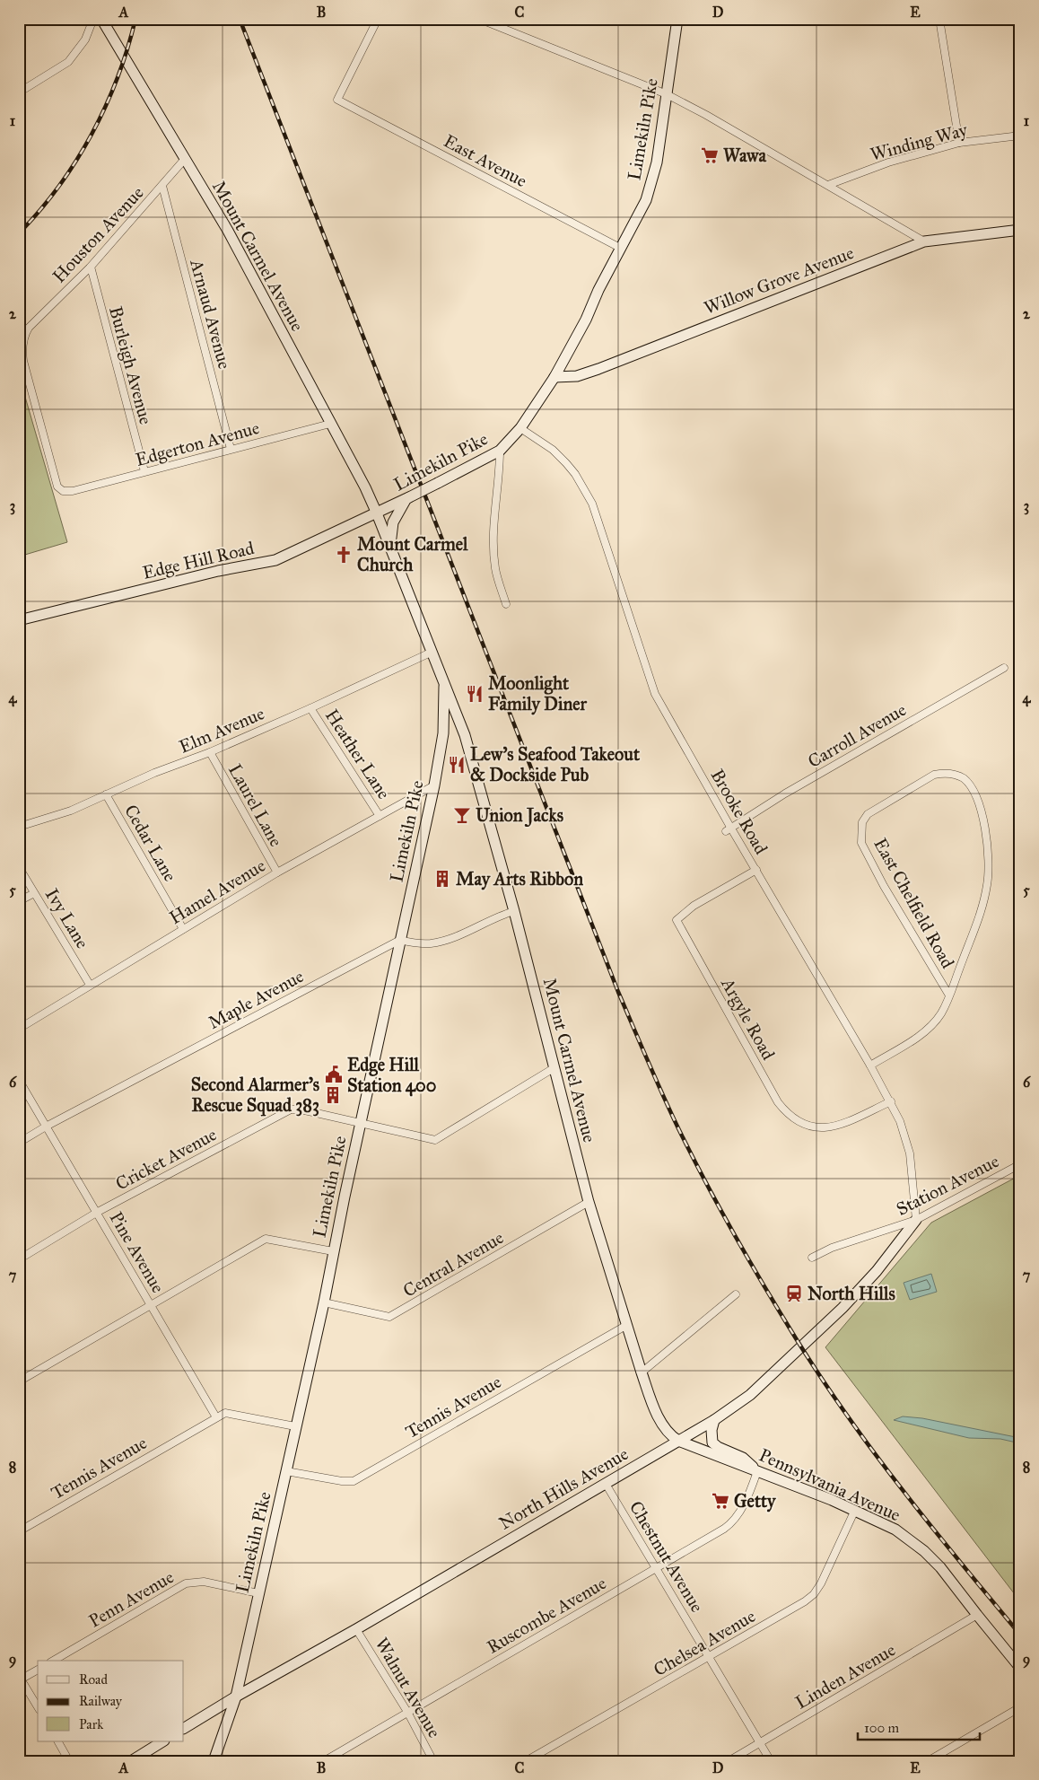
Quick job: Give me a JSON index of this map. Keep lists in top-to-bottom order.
{
  "streets": {
    "main road": [
      "Limekiln Pike",
      "Mount Carmel Avenue",
      "Willow Grove Avenue",
      "Edge Hill Road",
      "Pennsylvania Avenue",
      "North Hills Avenue"
    ],
    "street": [
      "Winding Way",
      "East Avenue",
      "Houston Avenue",
      "Arnaud Avenue",
      "Burleigh Avenue",
      "Edgerton Avenue",
      "Elm Avenue",
      "Carroll Avenue",
      "Heather Lane",
      "Laurel Lane",
      "Brooke Road",
      "Cedar Lane",
      "Hamel Avenue",
      "East Chelfield Road",
      "Ivy Lane",
      "Maple Avenue",
      "Argyle Road",
      "Cricket Avenue",
      "Station Avenue",
      "Pine Avenue",
      "Central Avenue",
      "Tennis Avenue",
      "Chestnut Avenue",
      "Penn Avenue",
      "Ruscombe Avenue",
      "Chelsea Avenue",
      "Linden Avenue",
      "Walnut Avenue"
    ]
  },
  "crossings": [
    ["Limekiln Pike", "East Avenue"],
    ["Limekiln Pike", "Mount Carmel Avenue"],
    ["Limekiln Pike", "Willow Grove Avenue"],
    ["Limekiln Pike", "Edge Hill Road"],
    ["Limekiln Pike", "Elm Avenue"],
    ["Limekiln Pike", "Brooke Road"],
    ["Limekiln Pike", "Hamel Avenue"],
    ["Limekiln Pike", "Maple Avenue"],
    ["Limekiln Pike", "Cricket Avenue"],
    ["Limekiln Pike", "Central Avenue"],
    ["Limekiln Pike", "Tennis Avenue"],
    ["Limekiln Pike", "North Hills Avenue"],
    ["Limekiln Pike", "Penn Avenue"],
    ["Houston Avenue", "Mount Carmel Avenue"],
    ["Houston Avenue", "Arnaud Avenue"],
    ["Houston Avenue", "Burleigh Avenue"],
    ["Houston Avenue", "Edgerton Avenue"],
    ["Mount Carmel Avenue", "Edgerton Avenue"],
    ["Mount Carmel Avenue", "Edge Hill Road"],
    ["Mount Carmel Avenue", "Cricket Avenue"],
    ["Mount Carmel Avenue", "Central Avenue"],
    ["Mount Carmel Avenue", "Tennis Avenue"],
    ["Mount Carmel Avenue", "Pennsylvania Avenue"],
    ["Mount Carmel Avenue", "North Hills Avenue"],
    ["Arnaud Avenue", "Edgerton Avenue"],
    ["Burleigh Avenue", "Edgerton Avenue"],
    ["Elm Avenue", "Heather Lane"],
    ["Elm Avenue", "Laurel Lane"],
    ["Elm Avenue", "Cedar Lane"],
    ["Carroll Avenue", "Brooke Road"],
    ["Heather Lane", "Hamel Avenue"],
    ["Laurel Lane", "Hamel Avenue"],
    ["Brooke Road", "Argyle Road"],
    ["Brooke Road", "Station Avenue"],
    ["Brooke Road", "North Hills Avenue"],
    ["Cedar Lane", "Hamel Avenue"],
    ["Hamel Avenue", "Ivy Lane"],
    ["Maple Avenue", "Pine Avenue"],
    ["Cricket Avenue", "Pine Avenue"],
    ["Station Avenue", "North Hills Avenue"],
    ["Pine Avenue", "Tennis Avenue"],
    ["Pennsylvania Avenue", "North Hills Avenue"],
    ["Pennsylvania Avenue", "Ruscombe Avenue"],
    ["Pennsylvania Avenue", "Chelsea Avenue"],
    ["Pennsylvania Avenue", "Linden Avenue"],
    ["North Hills Avenue", "Chestnut Avenue"],
    ["North Hills Avenue", "Walnut Avenue"],
    ["Chestnut Avenue", "Ruscombe Avenue"],
    ["Chestnut Avenue", "Chelsea Avenue"],
    ["Chestnut Avenue", "Linden Avenue"],
    ["Ruscombe Avenue", "Walnut Avenue"]
  ],
  "places": {
    "supermarket": ["Wawa", "Getty"],
    "church": ["Mount Carmel Church"],
    "restaurant": ["Moonlight Family Diner", "Lew's Seafood Takeout & Dockside Pub"],
    "bar": ["Union Jacks"],
    "building": ["May Arts Ribbon", "Second Alarmer's Rescue Squad 383"],
    "public building": ["Edge Hill Station 400"],
    "station": ["North Hills"]
  },
  "legend": ["Road", "Railway", "Park"],
  "scale_bar": "100 m",
  "grid": {
    "columns": [
      "A",
      "B",
      "C",
      "D",
      "E"
    ],
    "rows": [
      "1",
      "2",
      "3",
      "4",
      "5",
      "6",
      "7",
      "8",
      "9"
    ]
  }
}
